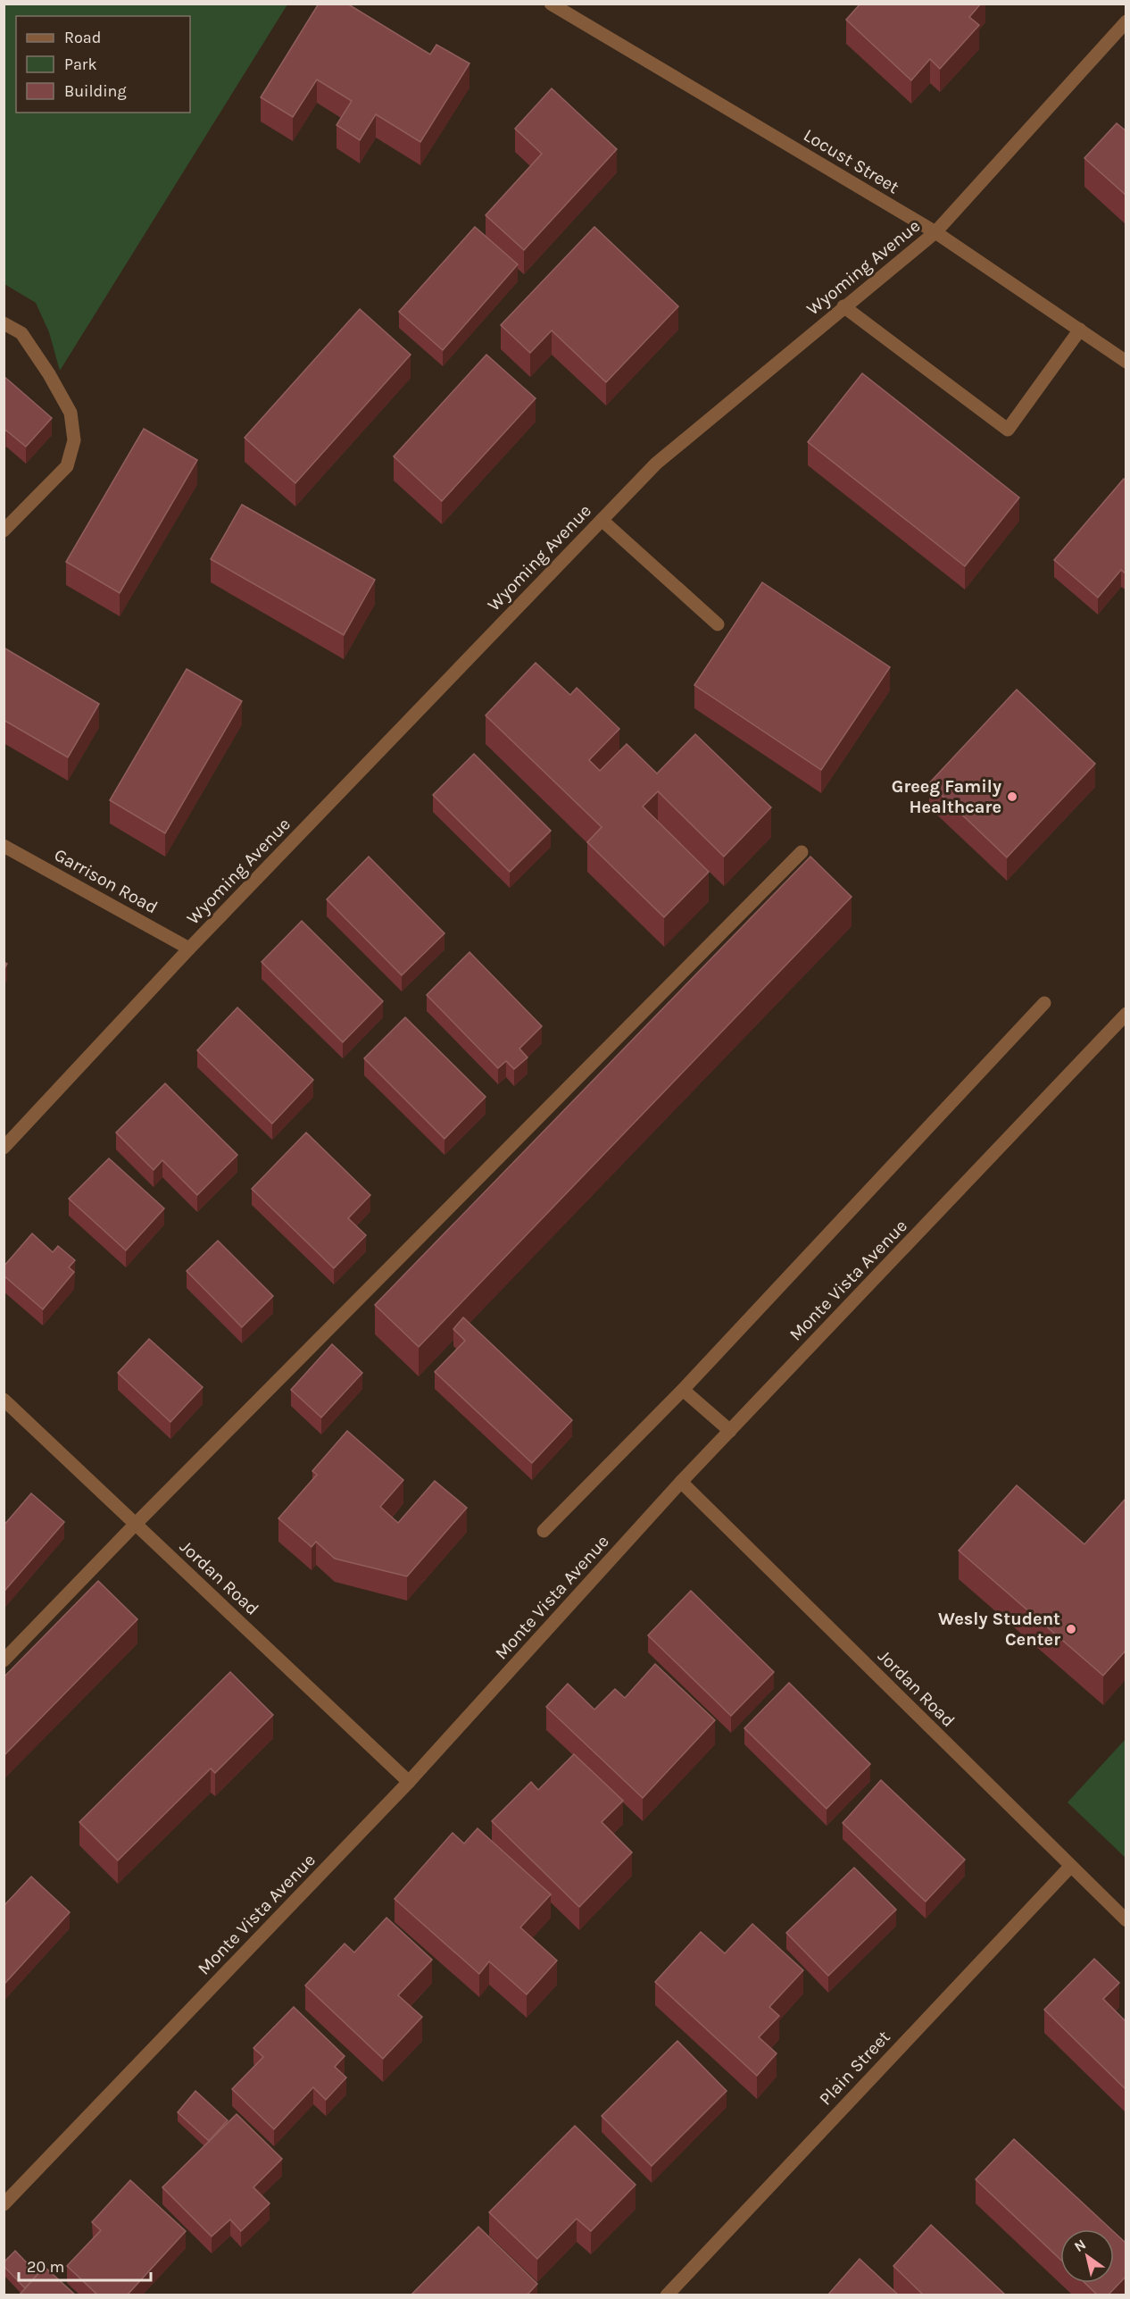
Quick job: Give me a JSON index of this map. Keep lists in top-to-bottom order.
{
  "streets": {
    "street": [
      "Locust Street",
      "Wyoming Avenue",
      "Garrison Road",
      "Monte Vista Avenue",
      "Jordan Road",
      "Plain Street"
    ]
  },
  "crossings": [
    ["Locust Street", "Wyoming Avenue"],
    ["Wyoming Avenue", "Garrison Road"],
    ["Monte Vista Avenue", "Jordan Road"],
    ["Jordan Road", "Plain Street"]
  ],
  "places": ["Greeg Family Healthcare", "Wesly Student Center"],
  "legend": ["Road", "Park", "Building"],
  "scale_bar": "20 m",
  "north": "top left"
}
